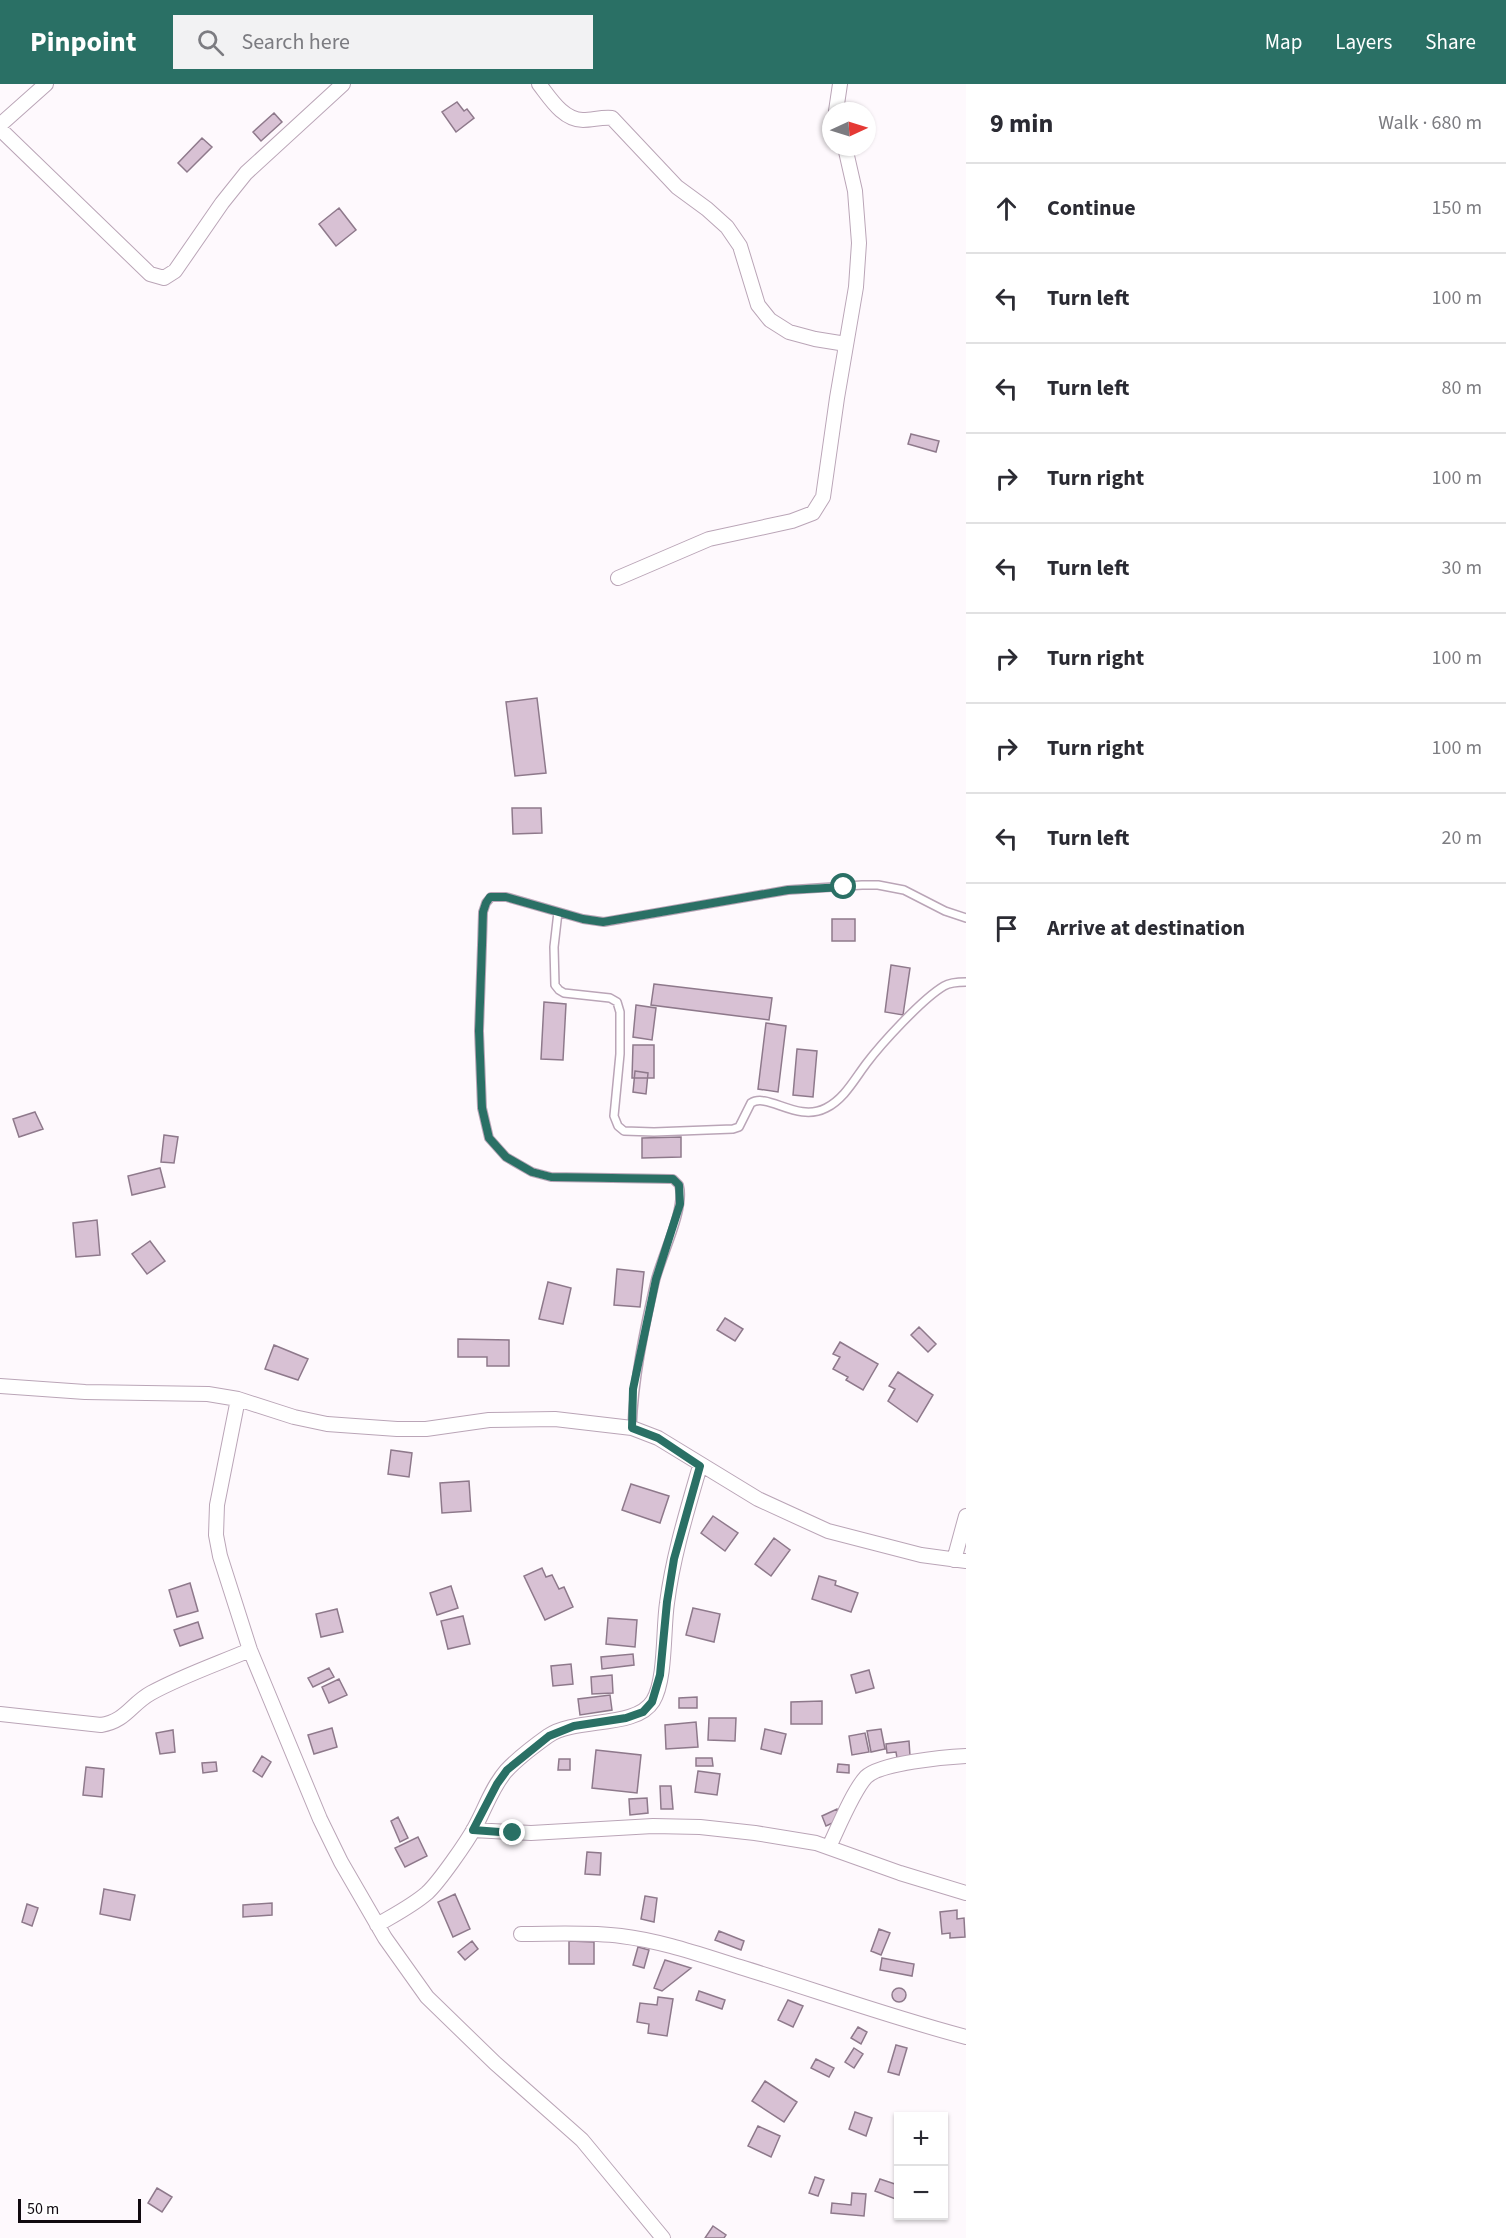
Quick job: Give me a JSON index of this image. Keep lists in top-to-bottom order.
{
  "scale_bar": "50 m",
  "north": "right",
  "page": {
    "header": "Pinpoint",
    "search": "Search here",
    "nav": ["Map", "Layers", "Share"],
    "heading": ["9 min", "Walk · 680 m"],
    "list": [
      ["Continue", "150 m"],
      ["Turn left", "100 m"],
      ["Turn left", "80 m"],
      ["Turn right", "100 m"],
      ["Turn left", "30 m"],
      ["Turn right", "100 m"],
      ["Turn right", "100 m"],
      ["Turn left", "20 m"],
      "Arrive at destination"
    ],
    "map_buttons": ["+", "−"],
    "scale": "50 m"
  }
}
